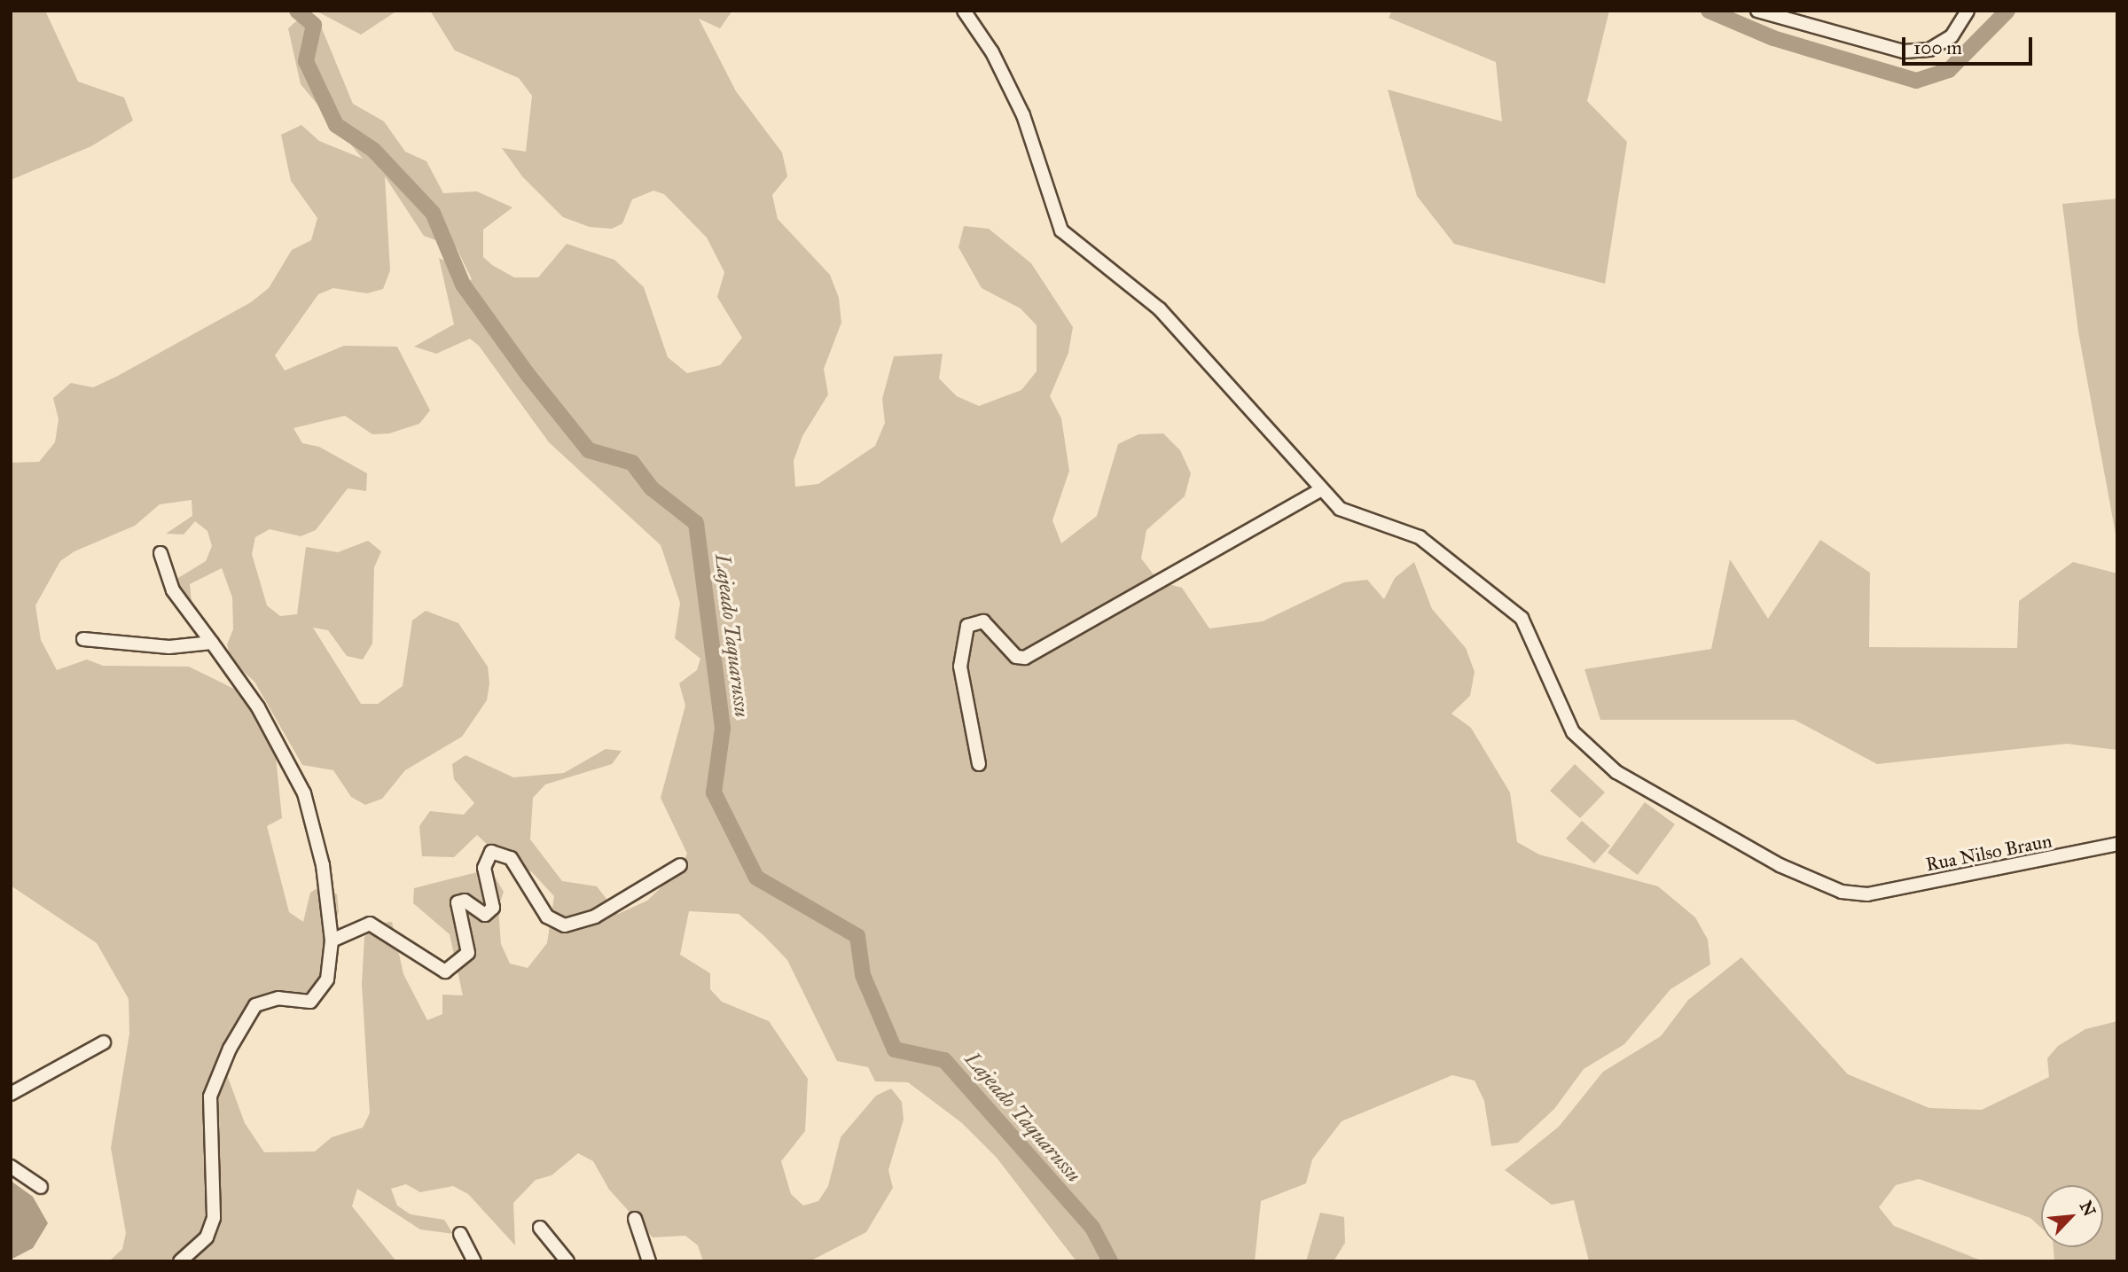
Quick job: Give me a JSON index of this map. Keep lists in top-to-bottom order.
{
  "streets": {
    "street": ["Rua Nilso Braun"]
  },
  "water": ["Lajeado Taquarussu"],
  "scale_bar": "100 m",
  "north": "top right"
}
